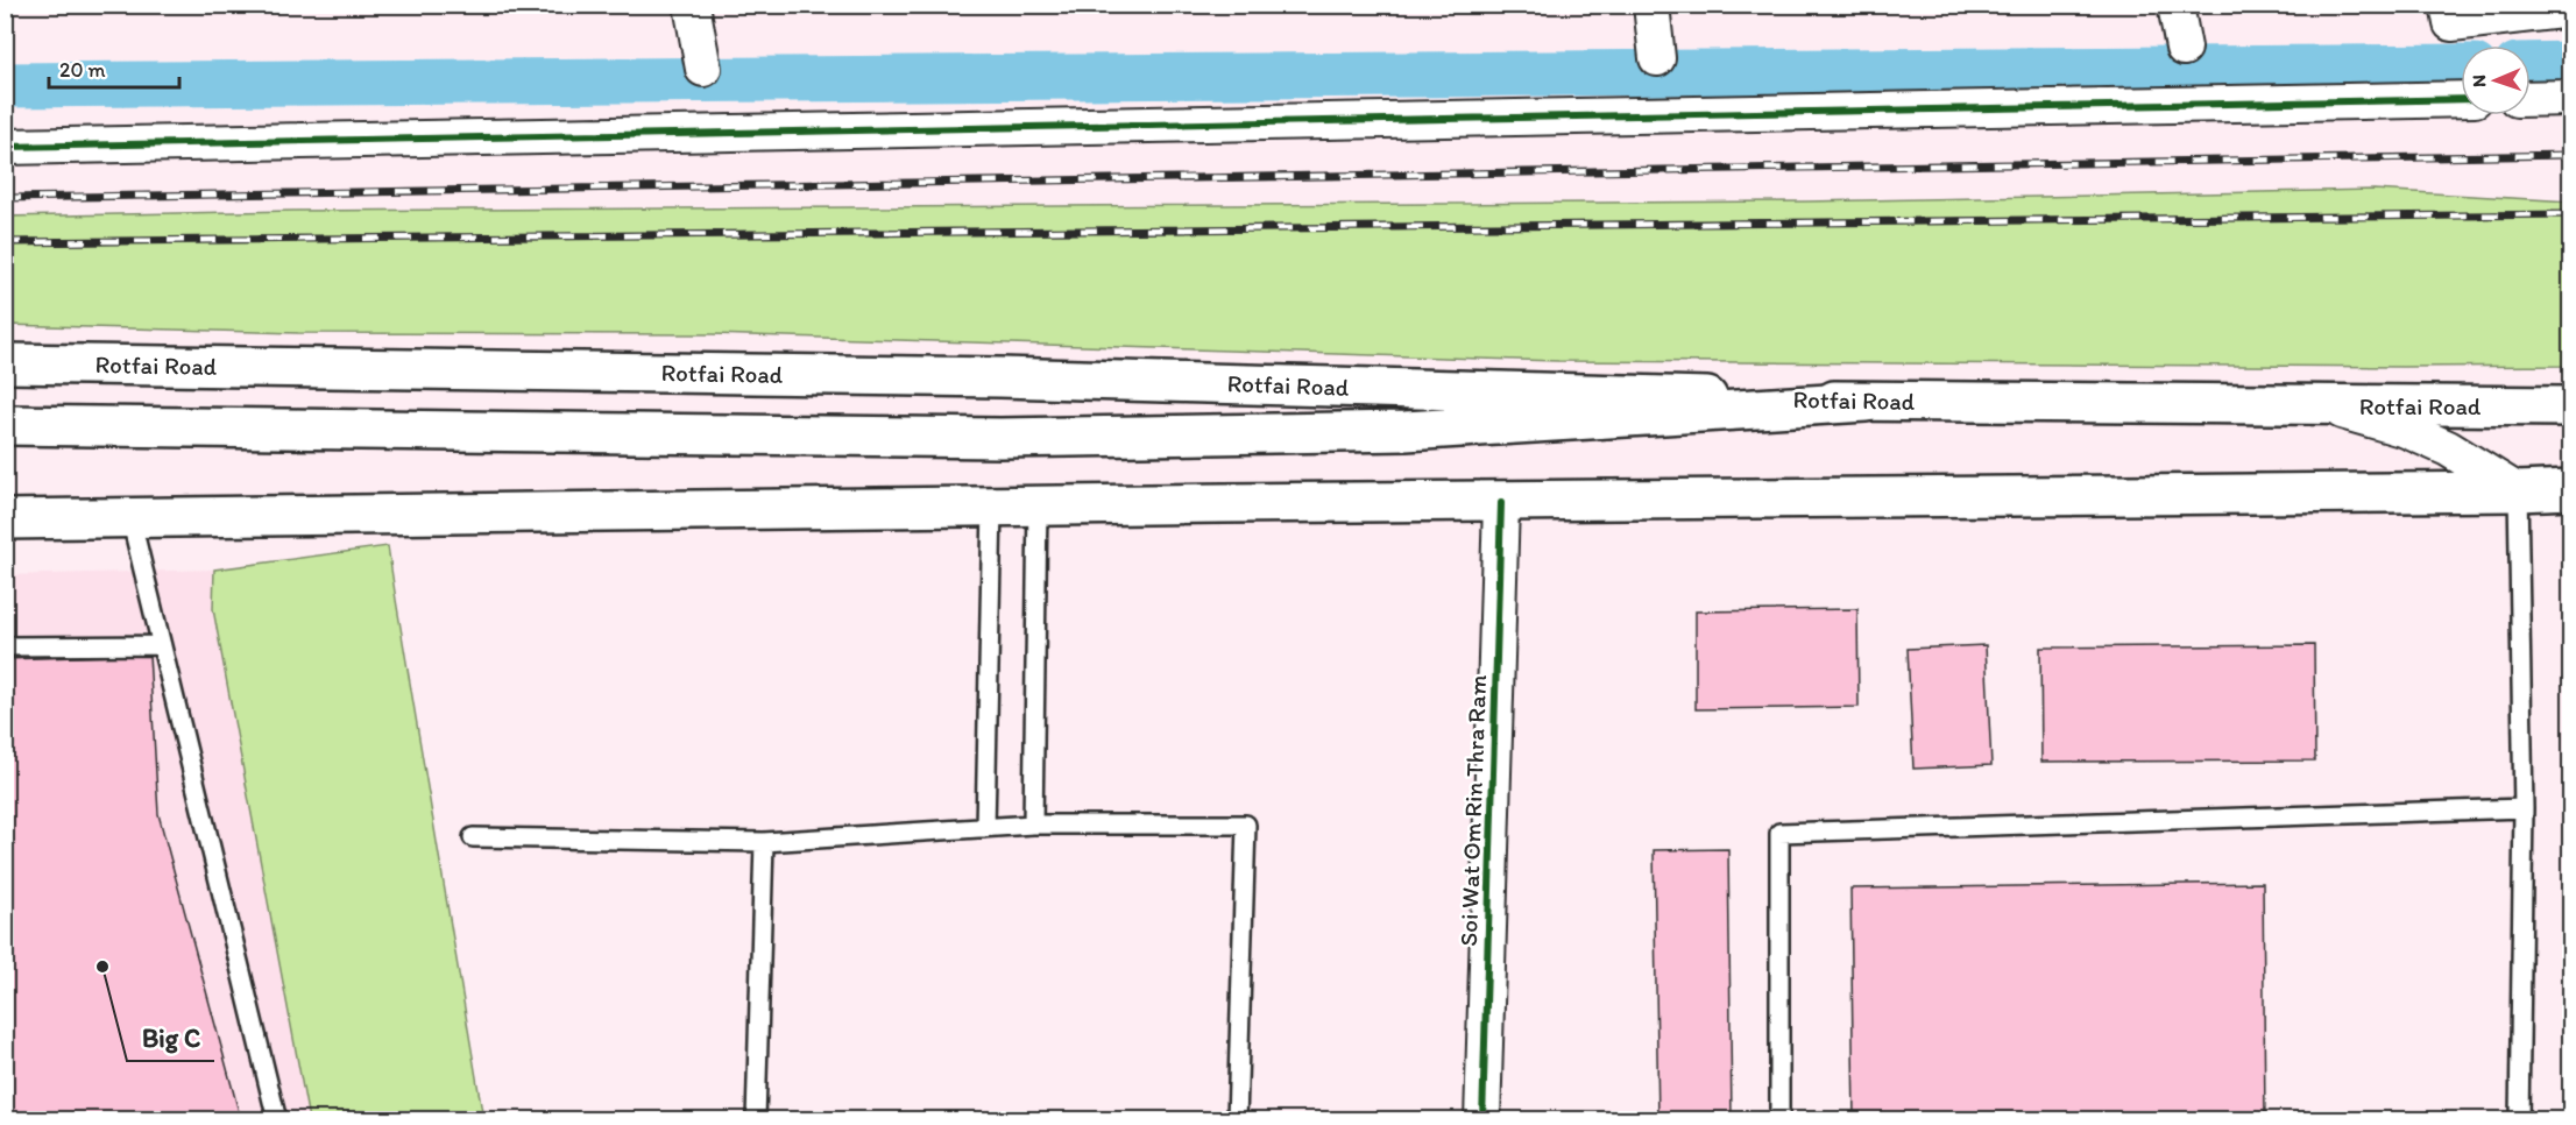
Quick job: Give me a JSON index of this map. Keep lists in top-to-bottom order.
{
  "streets": {
    "main road": ["Rotfai Road"],
    "street": ["Soi Wat Om Rin Thra Ram"]
  },
  "places": ["Big C"],
  "scale_bar": "20 m",
  "north": "left"
}
